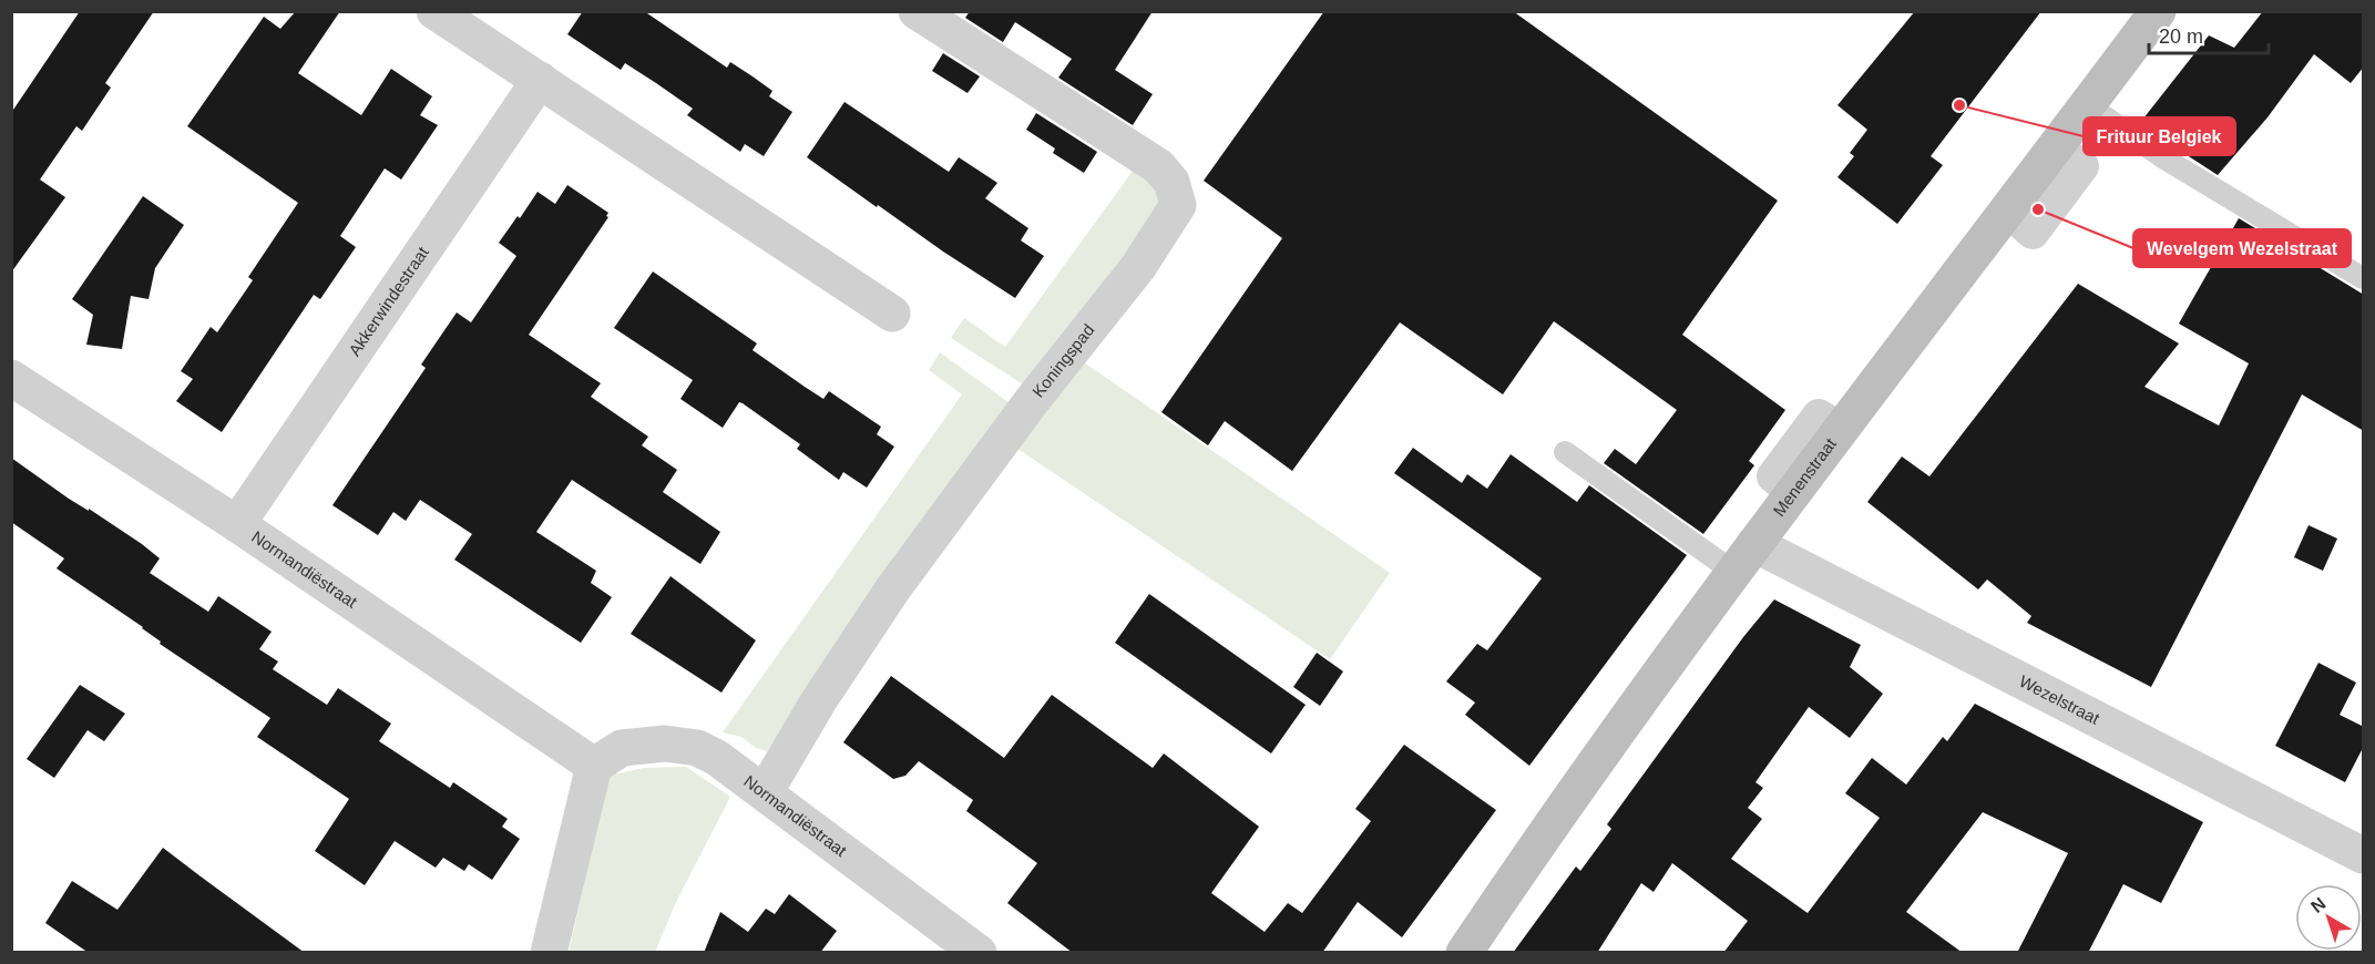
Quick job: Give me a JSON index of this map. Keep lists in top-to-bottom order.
{
  "streets": {
    "main road": ["Menenstraat"],
    "street": [
      "Akkerwindestraat",
      "Koningspad",
      "Normandiëstraat",
      "Wezelstraat"
    ]
  },
  "crossings": [
    ["Akkerwindestraat", "Normandiëstraat"],
    ["Koningspad", "Normandiëstraat"],
    ["Menenstraat", "Wezelstraat"]
  ],
  "places": ["Frituur Belgiek", "Wevelgem Wezelstraat"],
  "scale_bar": "20 m",
  "north": "top left"
}
